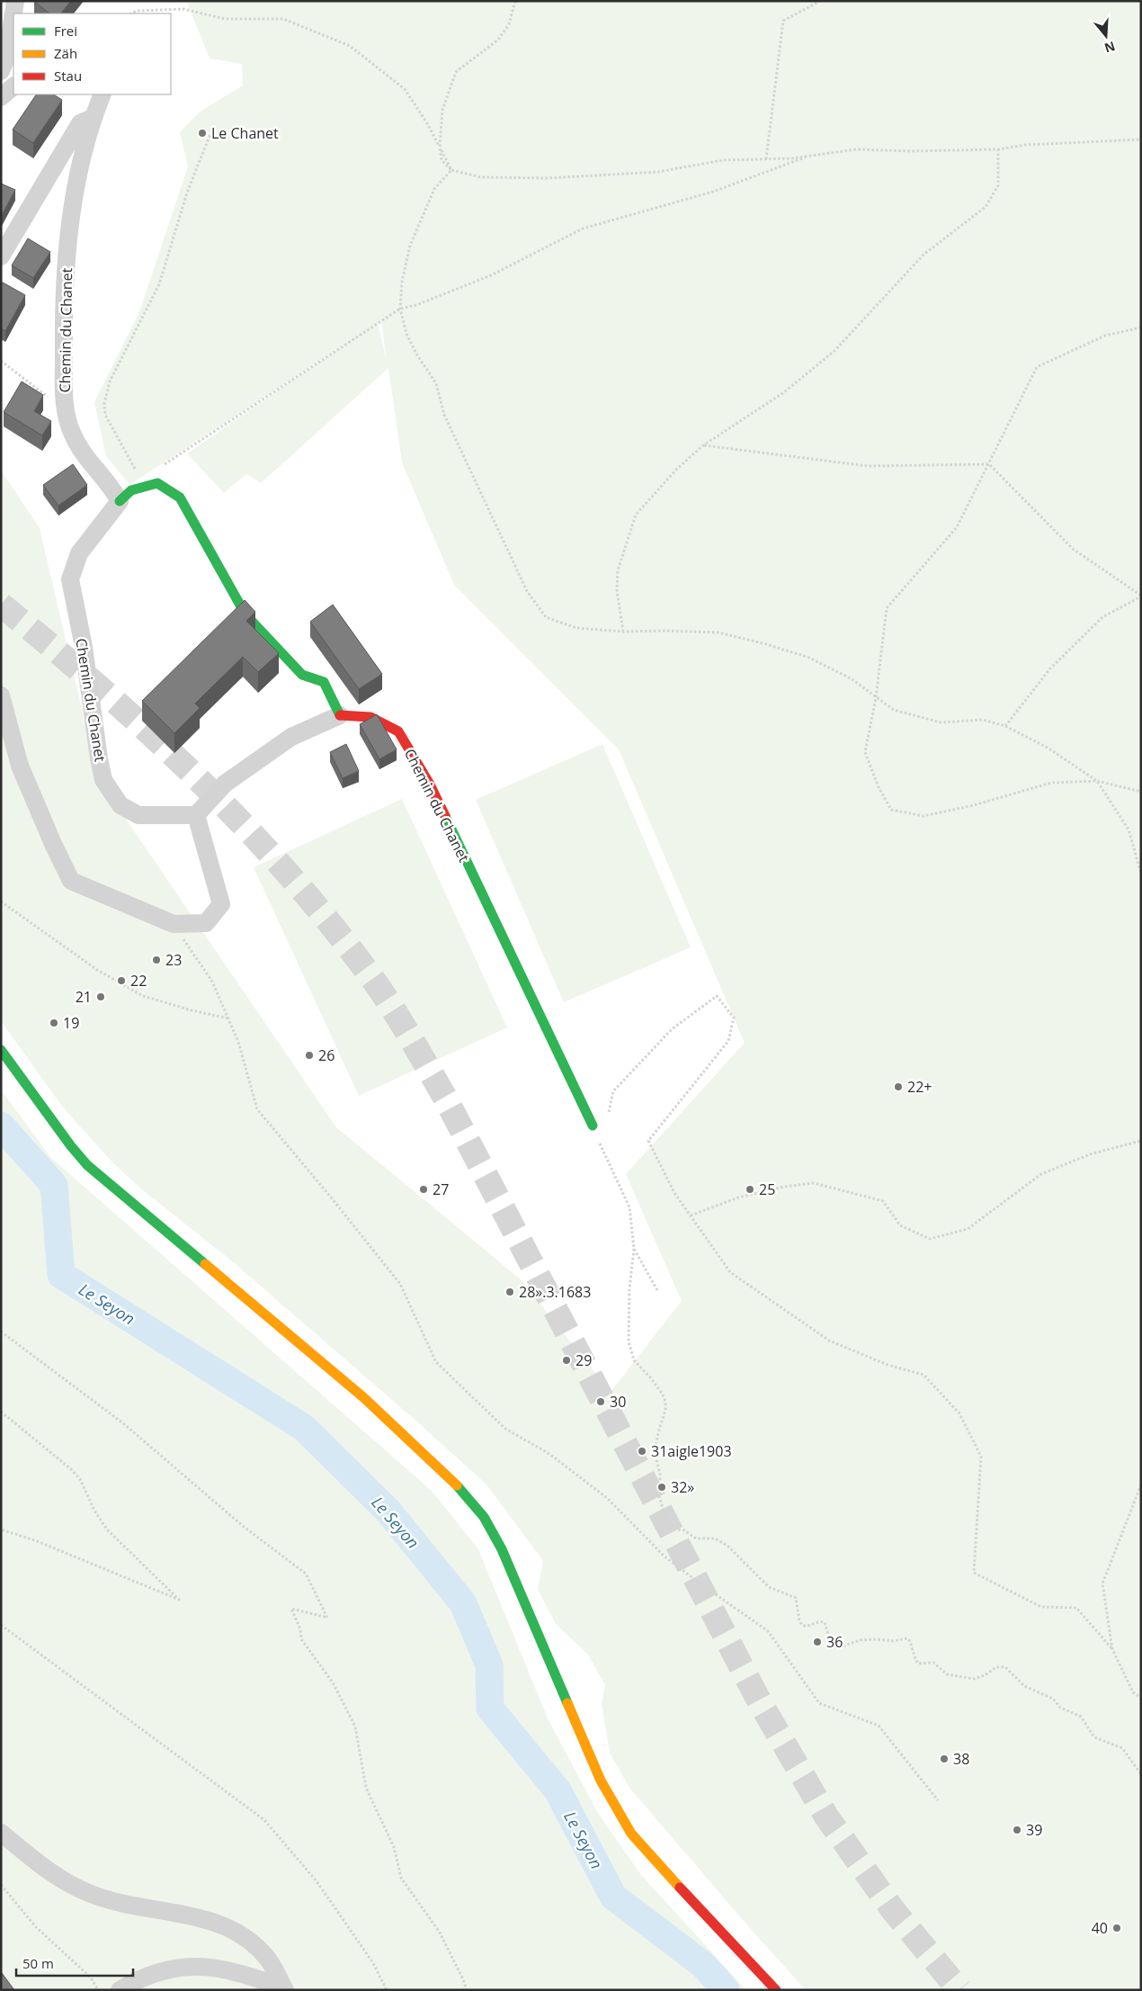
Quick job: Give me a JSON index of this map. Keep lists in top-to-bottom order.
{
  "streets": {
    "main road": ["Chemin du Chanet"]
  },
  "water": ["Le Seyon"],
  "places": [
    "Le Chanet",
    "23",
    "22",
    "21",
    "19",
    "26",
    "22+",
    "27",
    "25",
    "28».3.1683",
    "29",
    "30",
    "31aigle1903",
    "32»",
    "36",
    "38",
    "39",
    "40"
  ],
  "legend": ["Frei", "Zäh", "Stau"],
  "scale_bar": "50 m",
  "north": "bottom"
}
